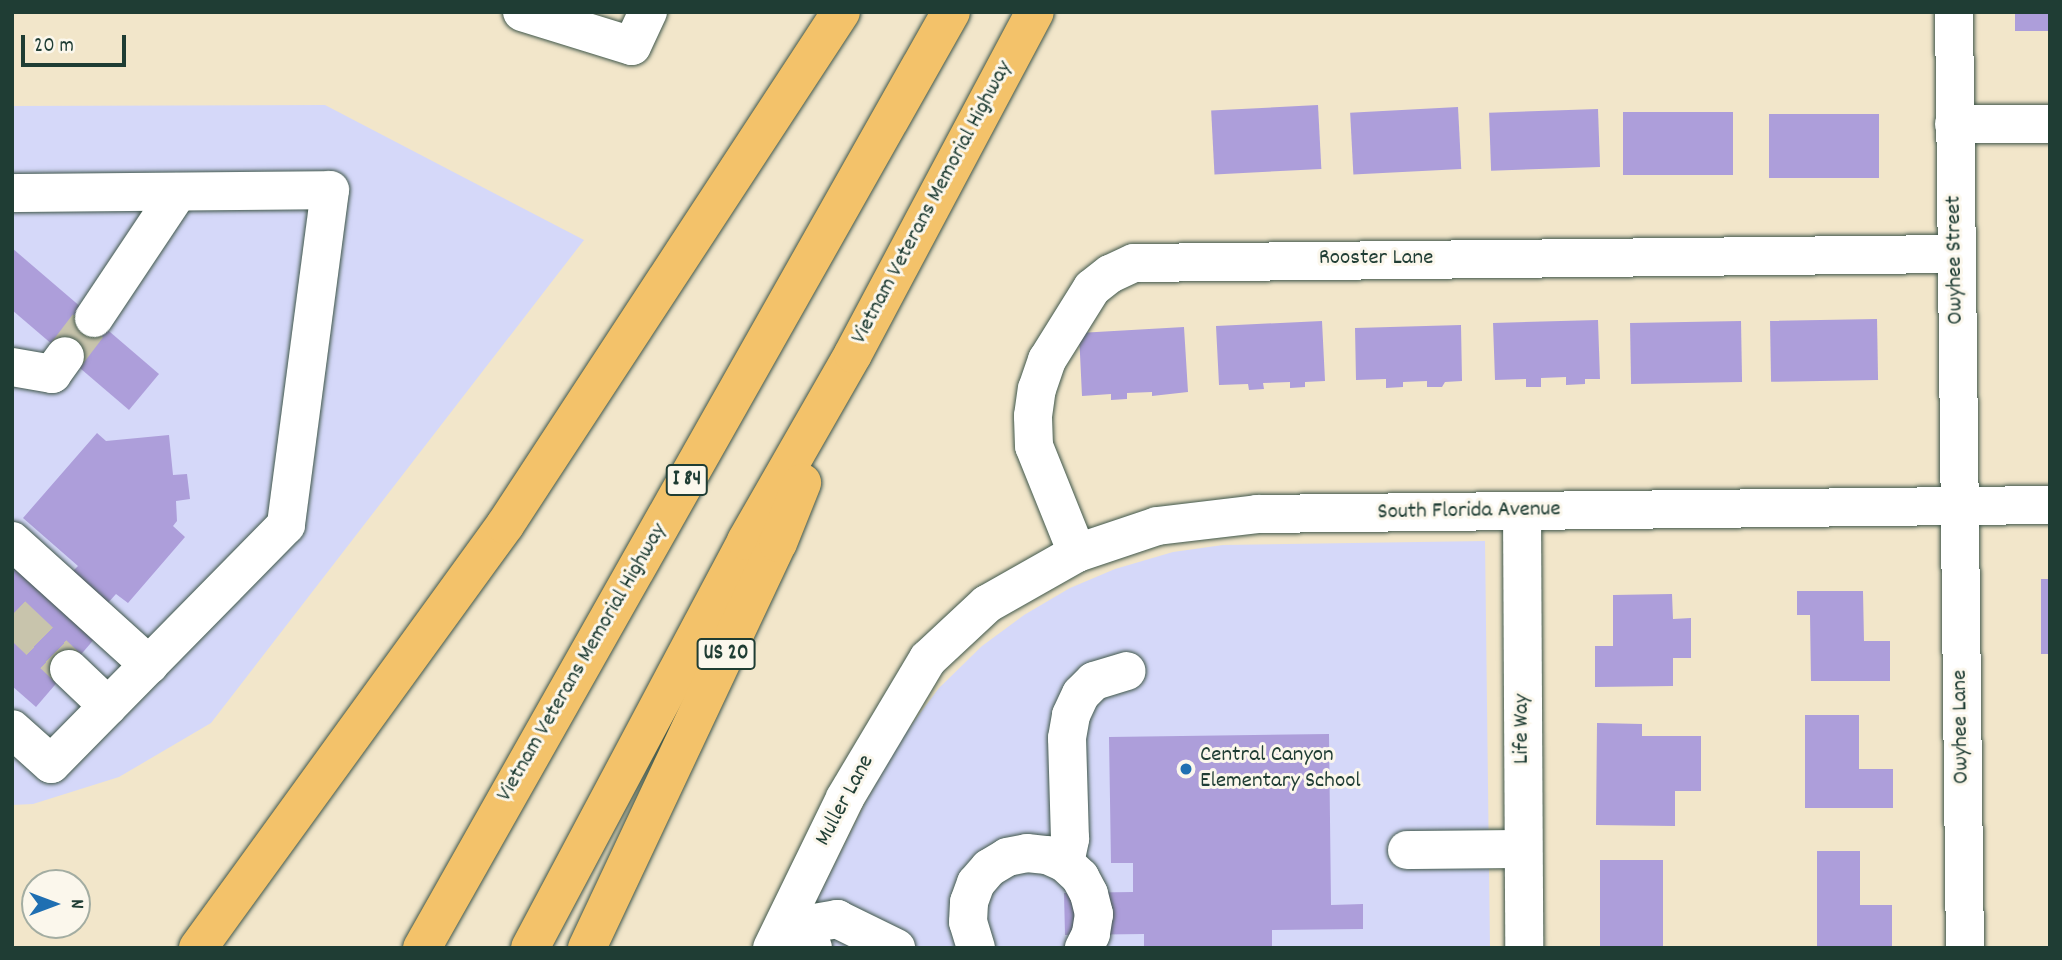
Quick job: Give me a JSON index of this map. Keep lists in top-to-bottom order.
{
  "streets": {
    "highway": ["Vietnam Veterans Memorial Highway", "I 84", "US 20"],
    "street": [
      "Rooster Lane",
      "Owyhee Street",
      "South Florida Avenue",
      "Owyhee Lane",
      "Life Way",
      "Muller Lane"
    ]
  },
  "crossings": [
    ["Vietnam Veterans Memorial Highway", "US 20"],
    ["Rooster Lane", "Owyhee Street"],
    ["Rooster Lane", "South Florida Avenue"],
    ["Owyhee Street", "South Florida Avenue"],
    ["Owyhee Street", "Owyhee Lane"],
    ["South Florida Avenue", "Owyhee Lane"],
    ["South Florida Avenue", "Life Way"],
    ["South Florida Avenue", "Muller Lane"]
  ],
  "places": ["Central Canyon Elementary School"],
  "scale_bar": "20 m",
  "north": "right"
}
